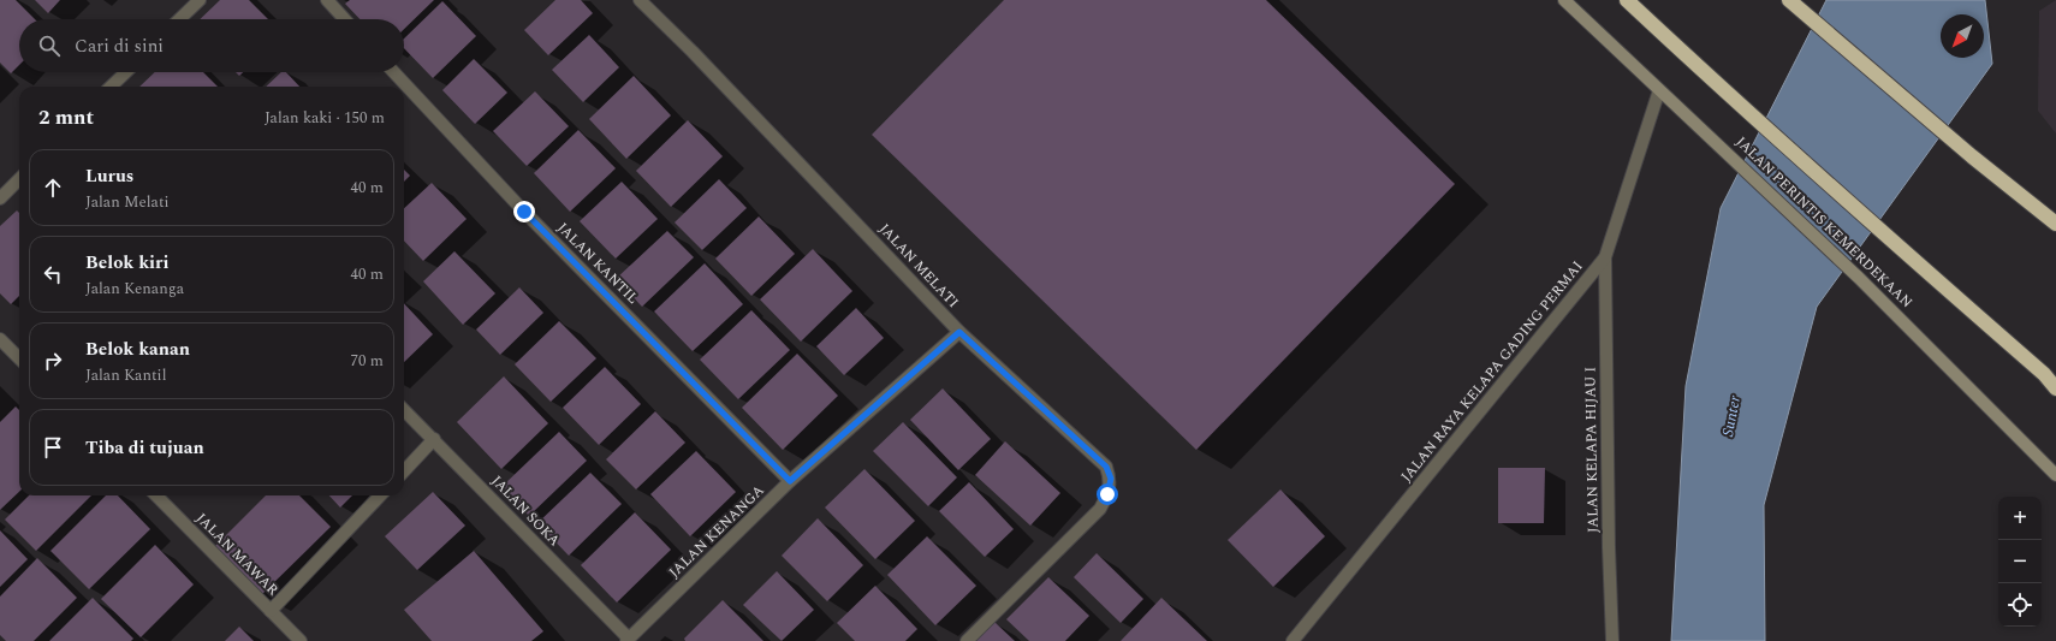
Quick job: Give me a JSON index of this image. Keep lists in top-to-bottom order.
{
  "streets": {
    "highway": ["JALAN PERINTIS KEMERDEKAAN"],
    "street": [
      "JALAN KANTIL",
      "JALAN MELATI",
      "JALAN RAYA KELAPA GADING PERMAI",
      "JALAN KELAPA HIJAU I",
      "JALAN SOKA",
      "JALAN KENANGA",
      "JALAN MAWAR"
    ]
  },
  "crossings": [
    ["JALAN PERINTIS KEMERDEKAAN", "JALAN RAYA KELAPA GADING PERMAI"],
    ["JALAN KANTIL", "JALAN KENANGA"],
    ["JALAN MELATI", "JALAN KENANGA"],
    ["JALAN RAYA KELAPA GADING PERMAI", "JALAN KELAPA HIJAU I"],
    ["JALAN SOKA", "JALAN KENANGA"]
  ],
  "water": ["Sunter"],
  "north": "bottom left",
  "page": {
    "search": "Cari di sini",
    "heading": ["2 mnt", "Jalan kaki · 150 m"],
    "list": [
      ["Lurus", "Jalan Melati", "40 m"],
      ["Belok kiri", "Jalan Kenanga", "40 m"],
      ["Belok kanan", "Jalan Kantil", "70 m"],
      "Tiba di tujuan"
    ],
    "map_buttons": ["+", "−"]
  }
}
